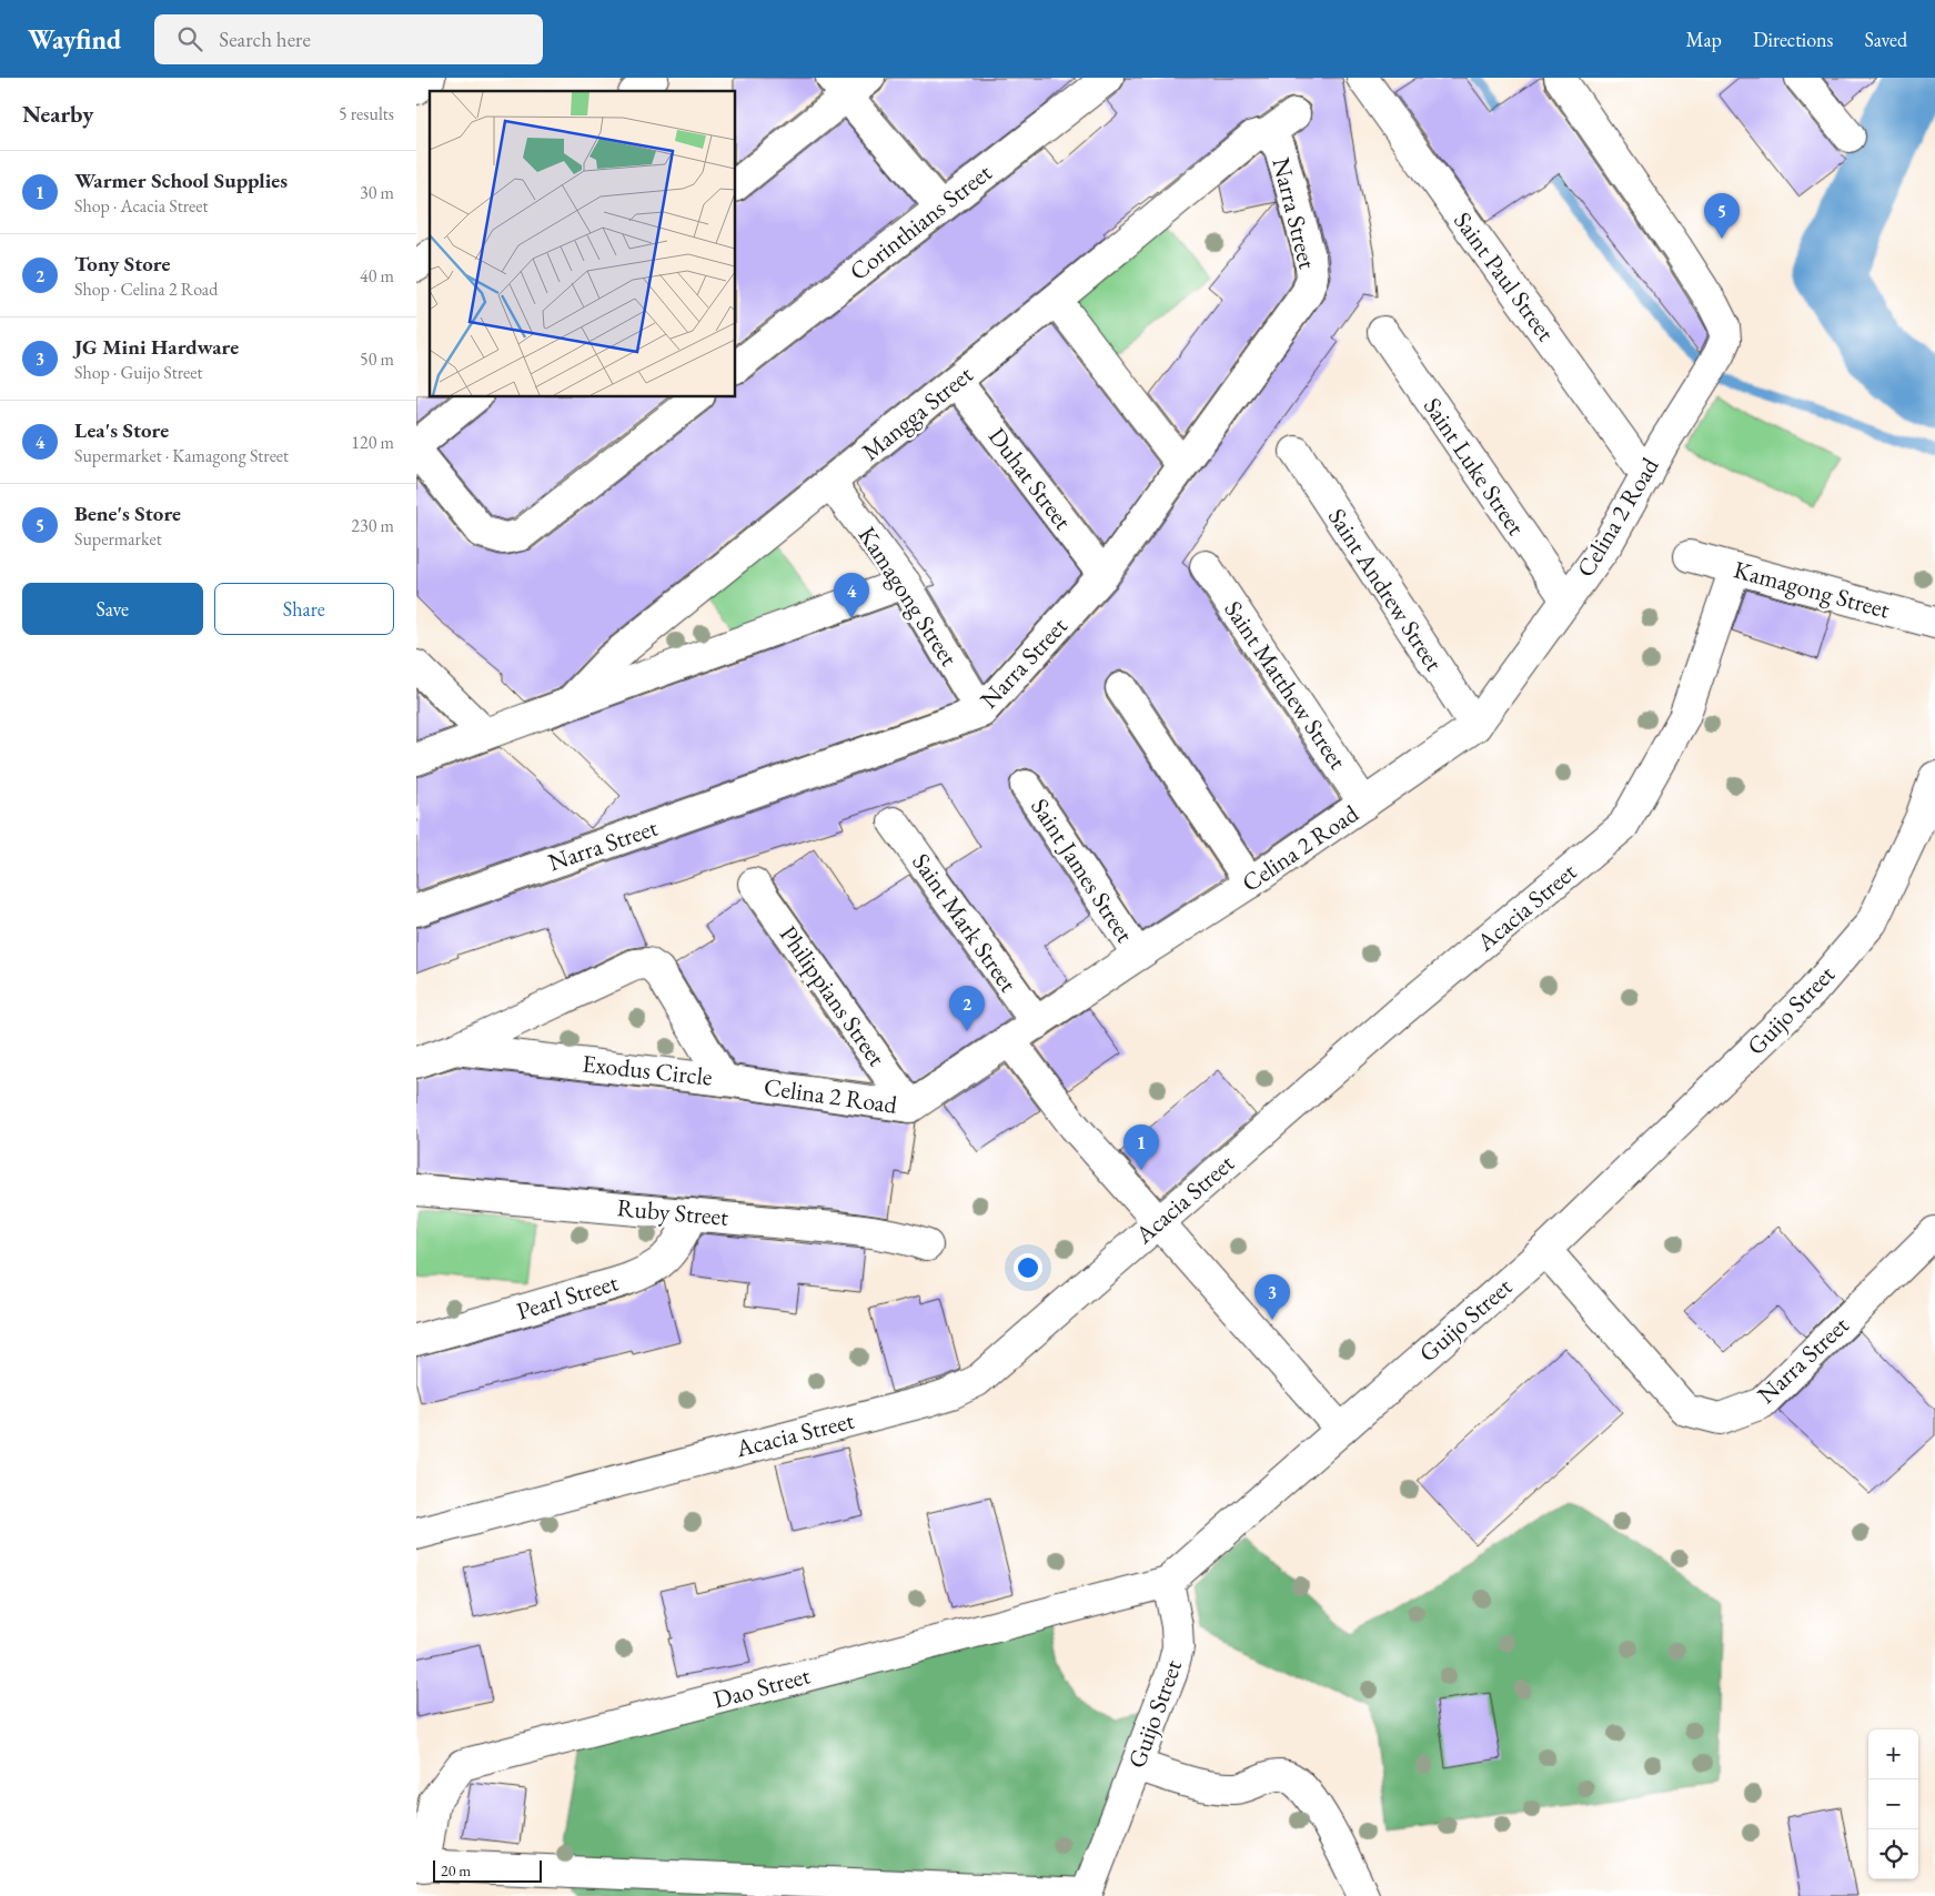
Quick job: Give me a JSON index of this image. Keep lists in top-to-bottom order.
{
  "streets": {
    "street": [
      "Narra Street",
      "Corinthians Street",
      "Saint Paul Street",
      "Mangga Street",
      "Saint Luke Street",
      "Duhat Street",
      "Celina 2 Road",
      "Saint Andrew Street",
      "Kamagong Street",
      "Saint Matthew Street",
      "Saint James Street",
      "Acacia Street",
      "Saint Mark Street",
      "Philippians Street",
      "Guijo Street",
      "Exodus Circle",
      "Ruby Street",
      "Pearl Street",
      "Dao Street"
    ]
  },
  "crossings": [
    ["Narra Street", "Mangga Street"],
    ["Narra Street", "Duhat Street"],
    ["Narra Street", "Kamagong Street"],
    ["Narra Street", "Guijo Street"],
    ["Saint Paul Street", "Celina 2 Road"],
    ["Mangga Street", "Duhat Street"],
    ["Mangga Street", "Kamagong Street"],
    ["Saint Luke Street", "Celina 2 Road"],
    ["Celina 2 Road", "Saint Andrew Street"],
    ["Celina 2 Road", "Saint Matthew Street"],
    ["Celina 2 Road", "Saint James Street"],
    ["Celina 2 Road", "Saint Mark Street"],
    ["Celina 2 Road", "Philippians Street"],
    ["Celina 2 Road", "Exodus Circle"],
    ["Kamagong Street", "Acacia Street"],
    ["Guijo Street", "Dao Street"],
    ["Ruby Street", "Pearl Street"]
  ],
  "scale_bar": "20 m",
  "page": {
    "header": "Wayfind",
    "search": "Search here",
    "nav": ["Map", "Directions", "Saved"],
    "heading": ["Nearby", "5 results"],
    "list": [
      {
        "mark": "1",
        "name": "Warmer School Supplies",
        "note": "Shop · Acacia Street",
        "value": "30 m"
      },
      {
        "mark": "2",
        "name": "Tony Store",
        "note": "Shop · Celina 2 Road",
        "value": "40 m"
      },
      {
        "mark": "3",
        "name": "JG Mini Hardware",
        "note": "Shop · Guijo Street",
        "value": "50 m"
      },
      {
        "mark": "4",
        "name": "Lea's Store",
        "note": "Supermarket · Kamagong Street",
        "value": "120 m"
      },
      {
        "mark": "5",
        "name": "Bene's Store",
        "note": "Supermarket",
        "value": "230 m"
      }
    ],
    "pins": [
      "5",
      "4",
      "2",
      "1",
      "3"
    ],
    "buttons": ["Save", "Share"],
    "map_buttons": ["+", "−"],
    "scale": "20 m"
  }
}
